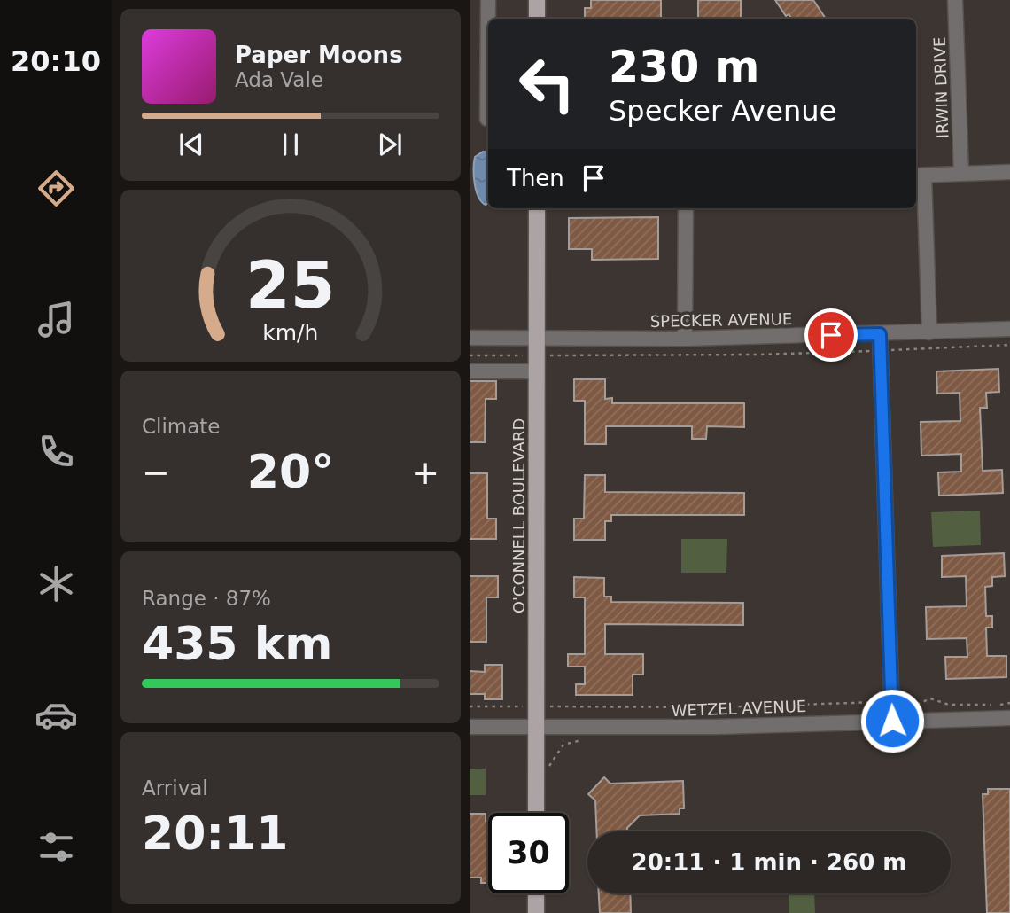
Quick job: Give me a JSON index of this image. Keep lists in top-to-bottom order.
{
  "streets": {
    "main road": ["O'CONNELL BOULEVARD"],
    "street": ["IRWIN DRIVE", "SPECKER AVENUE", "WETZEL AVENUE"]
  },
  "crossings": [
    ["SPECKER AVENUE", "O'CONNELL BOULEVARD"],
    ["O'CONNELL BOULEVARD", "WETZEL AVENUE"]
  ],
  "page": {
    "tabs": "20:10",
    "turn": ["230 m", "Specker Avenue"],
    "song": ["Paper Moons", "Ada Vale"],
    "then": "Then",
    "tile": [
      "Climate",
      ["Range · 87%", "435 km"],
      ["Arrival", "20:11"]
    ],
    "heat": ["−", "20°", "+"],
    "limit": "30",
    "trip": "20:11 · 1 min · 260 m",
    "gauge": ["25", "km/h"]
  }
}
